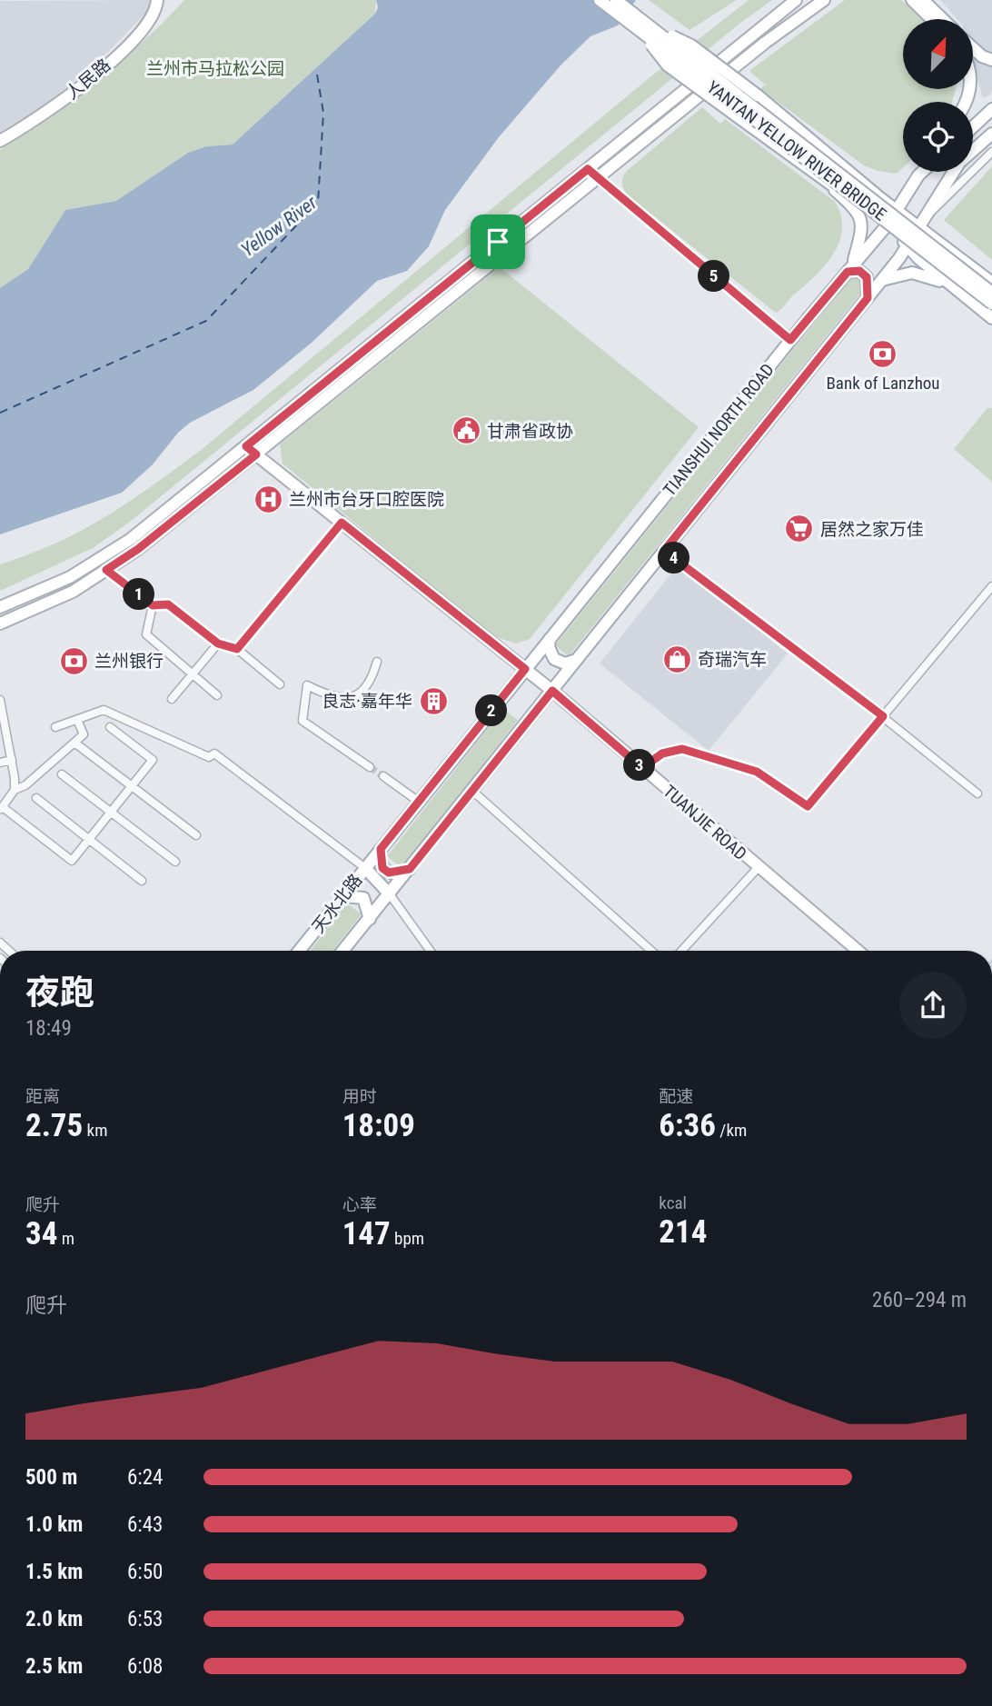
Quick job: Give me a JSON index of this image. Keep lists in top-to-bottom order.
{
  "streets": {
    "main road": [
      "人民路",
      "YANTAN YELLOW RIVER BRIDGE",
      "TIANSHUI NORTH ROAD",
      "TUANJIE ROAD",
      "天水北路"
    ]
  },
  "crossings": [
    ["TIANSHUI NORTH ROAD", "TUANJIE ROAD"],
    ["TIANSHUI NORTH ROAD", "天水北路"],
    ["TUANJIE ROAD", "天水北路"]
  ],
  "water": ["Yellow River"],
  "parks": ["兰州市马拉松公园"],
  "places": {
    "bank": ["Bank of Lanzhou", "兰州银行"],
    "public building": ["甘肃省政协"],
    "hospital": ["兰州市台牙口腔医院"],
    "supermarket": ["居然之家万佳"],
    "shop": ["奇瑞汽车"],
    "building": ["良志·嘉年华"]
  },
  "north": "top right",
  "page": {
    "pins": [
      "5",
      "4",
      "1",
      "2",
      "3"
    ],
    "heading": ["夜跑", "18:49"],
    "stats": [
      ["距离", "2.75 km"],
      ["用时", "18:09"],
      ["配速", "6:36 /km"],
      ["爬升", "34 m"],
      ["心率", "147 bpm"],
      ["kcal", "214"]
    ],
    "chart": ["爬升", "260–294 m"],
    "list": [
      {
        "name": "500 m",
        "note": "6:24"
      },
      {
        "name": "1.0 km",
        "note": "6:43"
      },
      {
        "name": "1.5 km",
        "note": "6:50"
      },
      {
        "name": "2.0 km",
        "note": "6:53"
      },
      {
        "name": "2.5 km",
        "note": "6:08"
      }
    ]
  }
}
